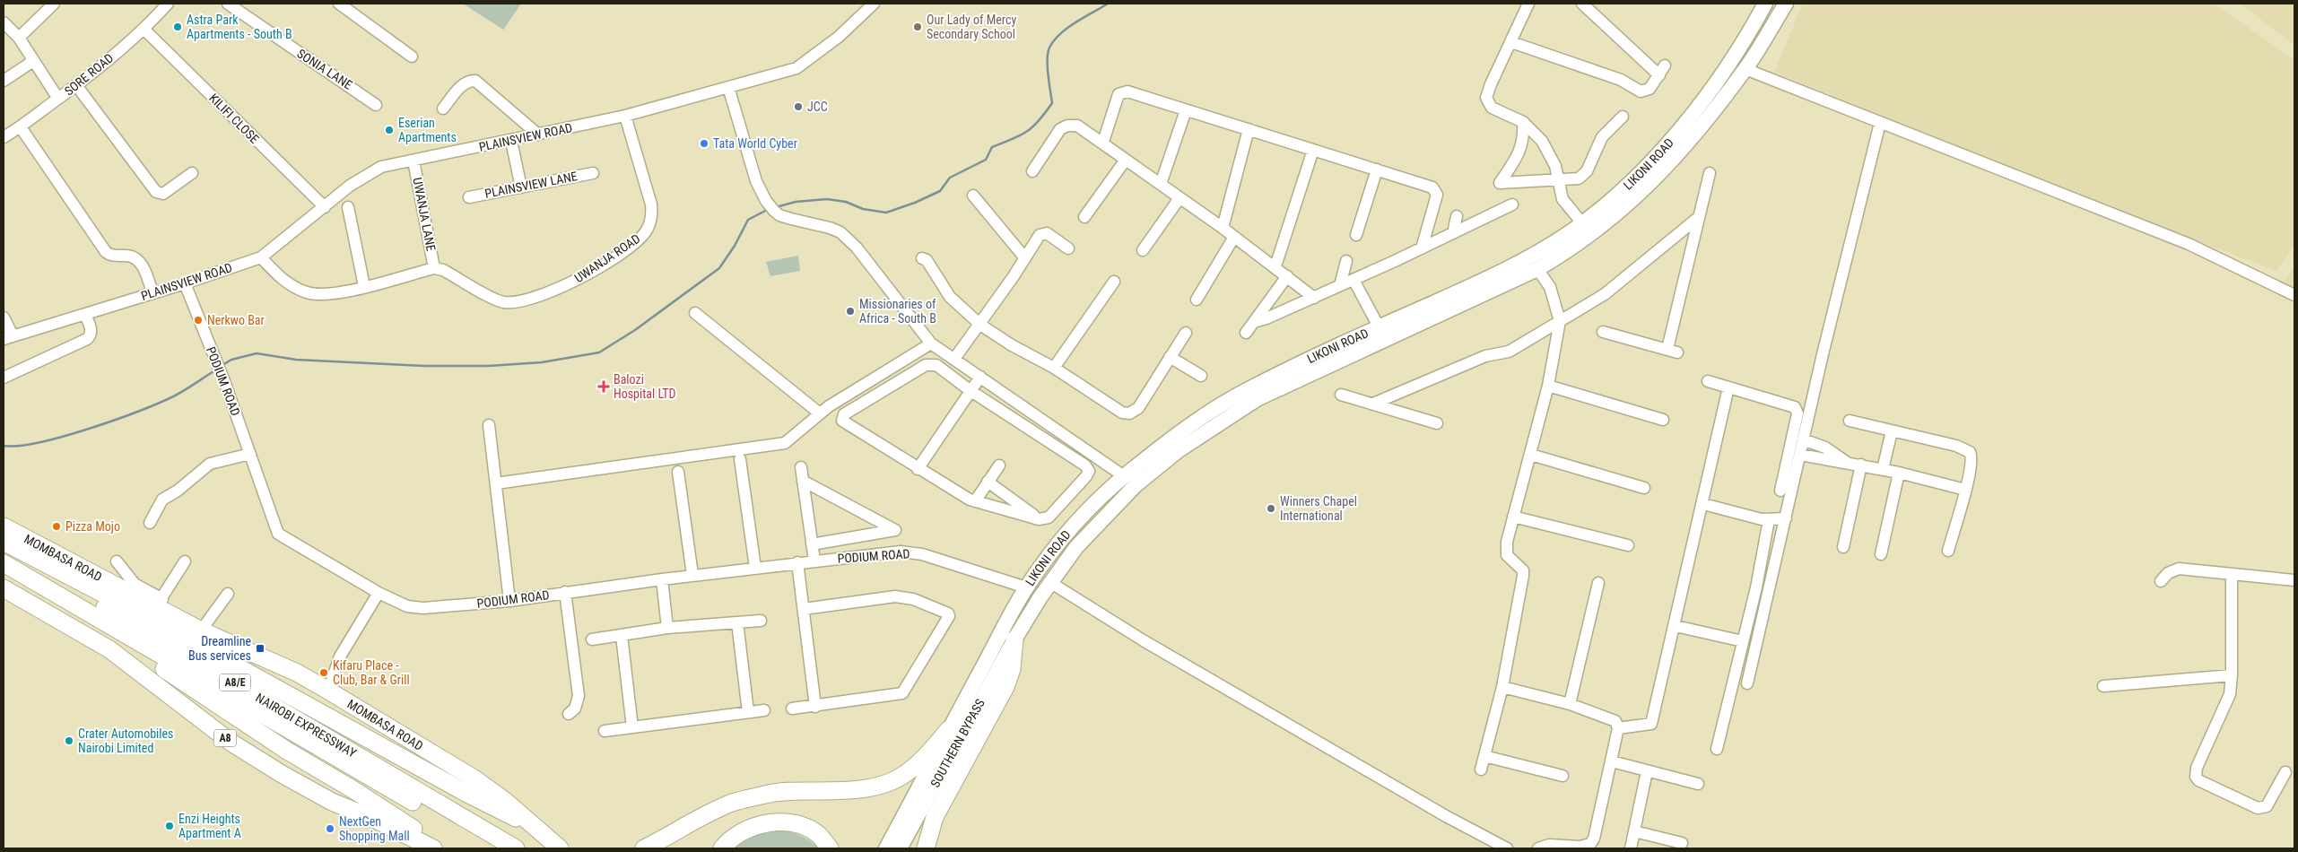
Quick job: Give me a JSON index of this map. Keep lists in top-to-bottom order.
{
  "streets": {
    "highway": [
      "MOMBASA ROAD",
      "A8/E",
      "NAIROBI EXPRESSWAY",
      "A8"
    ],
    "main road": ["LIKONI ROAD", "SOUTHERN BYPASS"],
    "street": [
      "SONIA LANE",
      "SORE ROAD",
      "KILIFI CLOSE",
      "PLAINSVIEW ROAD",
      "PLAINSVIEW LANE",
      "UWANJA LANE",
      "UWANJA ROAD",
      "PODIUM ROAD"
    ]
  },
  "crossings": [
    ["SORE ROAD", "KILIFI CLOSE"],
    ["KILIFI CLOSE", "PLAINSVIEW ROAD"],
    ["PLAINSVIEW ROAD", "UWANJA LANE"],
    ["PLAINSVIEW ROAD", "UWANJA ROAD"],
    ["PLAINSVIEW ROAD", "PODIUM ROAD"],
    ["LIKONI ROAD", "PODIUM ROAD"],
    ["LIKONI ROAD", "SOUTHERN BYPASS"],
    ["UWANJA LANE", "UWANJA ROAD"]
  ],
  "places": {
    "other": [
      "Astra Park Apartments - South B",
      "Our Lady of Mercy Secondary School",
      "JCC",
      "Eserian Apartments",
      "Tata World Cyber",
      "Missionaries of Africa - South B",
      "Nerkwo Bar",
      "Winners Chapel International",
      "Pizza Mojo",
      "Kifaru Place - Club, Bar & Grill",
      "Crater Automobiles Nairobi Limited",
      "Enzi Heights Apartment A",
      "NextGen Shopping Mall"
    ],
    "health": ["Balozi Hospital LTD"],
    "transit": ["Dreamline Bus services"]
  }
}
